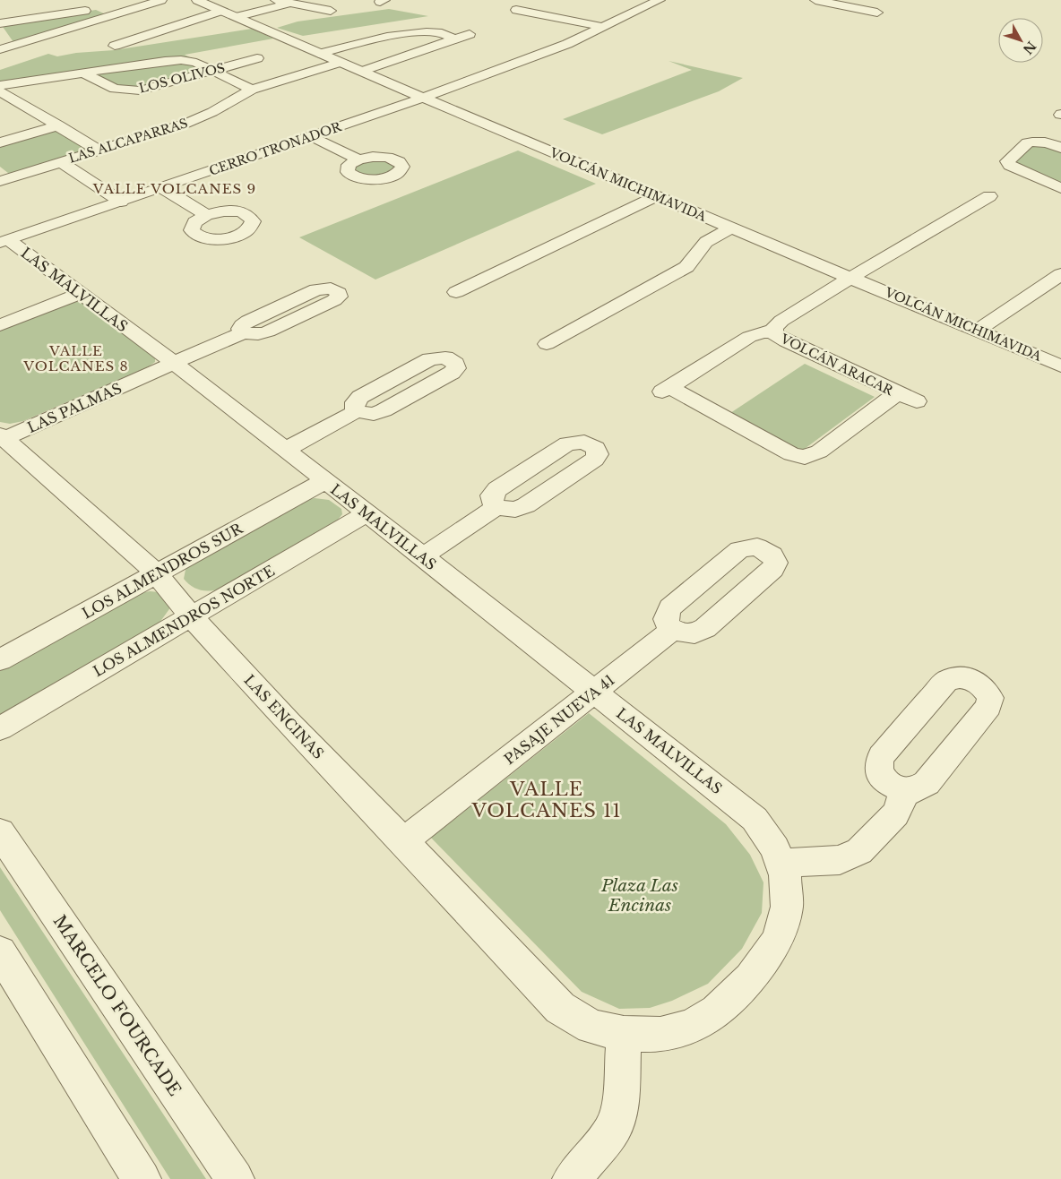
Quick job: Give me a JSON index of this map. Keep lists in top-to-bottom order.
{
  "streets": {
    "street": [
      "LOS OLIVOS",
      "LAS ALCAPARRAS",
      "CERRO TRONADOR",
      "VOLCÁN MICHIMAVIDA",
      "LAS MALVILLAS",
      "VOLCÁN ARACAR",
      "LAS PALMAS",
      "LOS ALMENDROS SUR",
      "LOS ALMENDROS NORTE",
      "LAS ENCINAS",
      "PASAJE NUEVA 41",
      "MARCELO FOURCADE"
    ]
  },
  "crossings": [
    ["LAS ALCAPARRAS", "VOLCÁN MICHIMAVIDA"],
    ["CERRO TRONADOR", "VOLCÁN MICHIMAVIDA"],
    ["CERRO TRONADOR", "LAS MALVILLAS"],
    ["VOLCÁN MICHIMAVIDA", "VOLCÁN ARACAR"],
    ["LAS MALVILLAS", "LAS PALMAS"],
    ["LAS MALVILLAS", "LOS ALMENDROS SUR"],
    ["LAS MALVILLAS", "LOS ALMENDROS NORTE"],
    ["LAS MALVILLAS", "LAS ENCINAS"],
    ["LAS MALVILLAS", "PASAJE NUEVA 41"],
    ["LAS PALMAS", "LAS ENCINAS"],
    ["LOS ALMENDROS SUR", "LAS ENCINAS"],
    ["LOS ALMENDROS NORTE", "LAS ENCINAS"],
    ["LAS ENCINAS", "PASAJE NUEVA 41"]
  ],
  "districts": ["VALLE VOLCANES 9", "VALLE VOLCANES 8", "VALLE VOLCANES 11"],
  "parks": ["Plaza Las Encinas"],
  "north": "bottom right"
}
